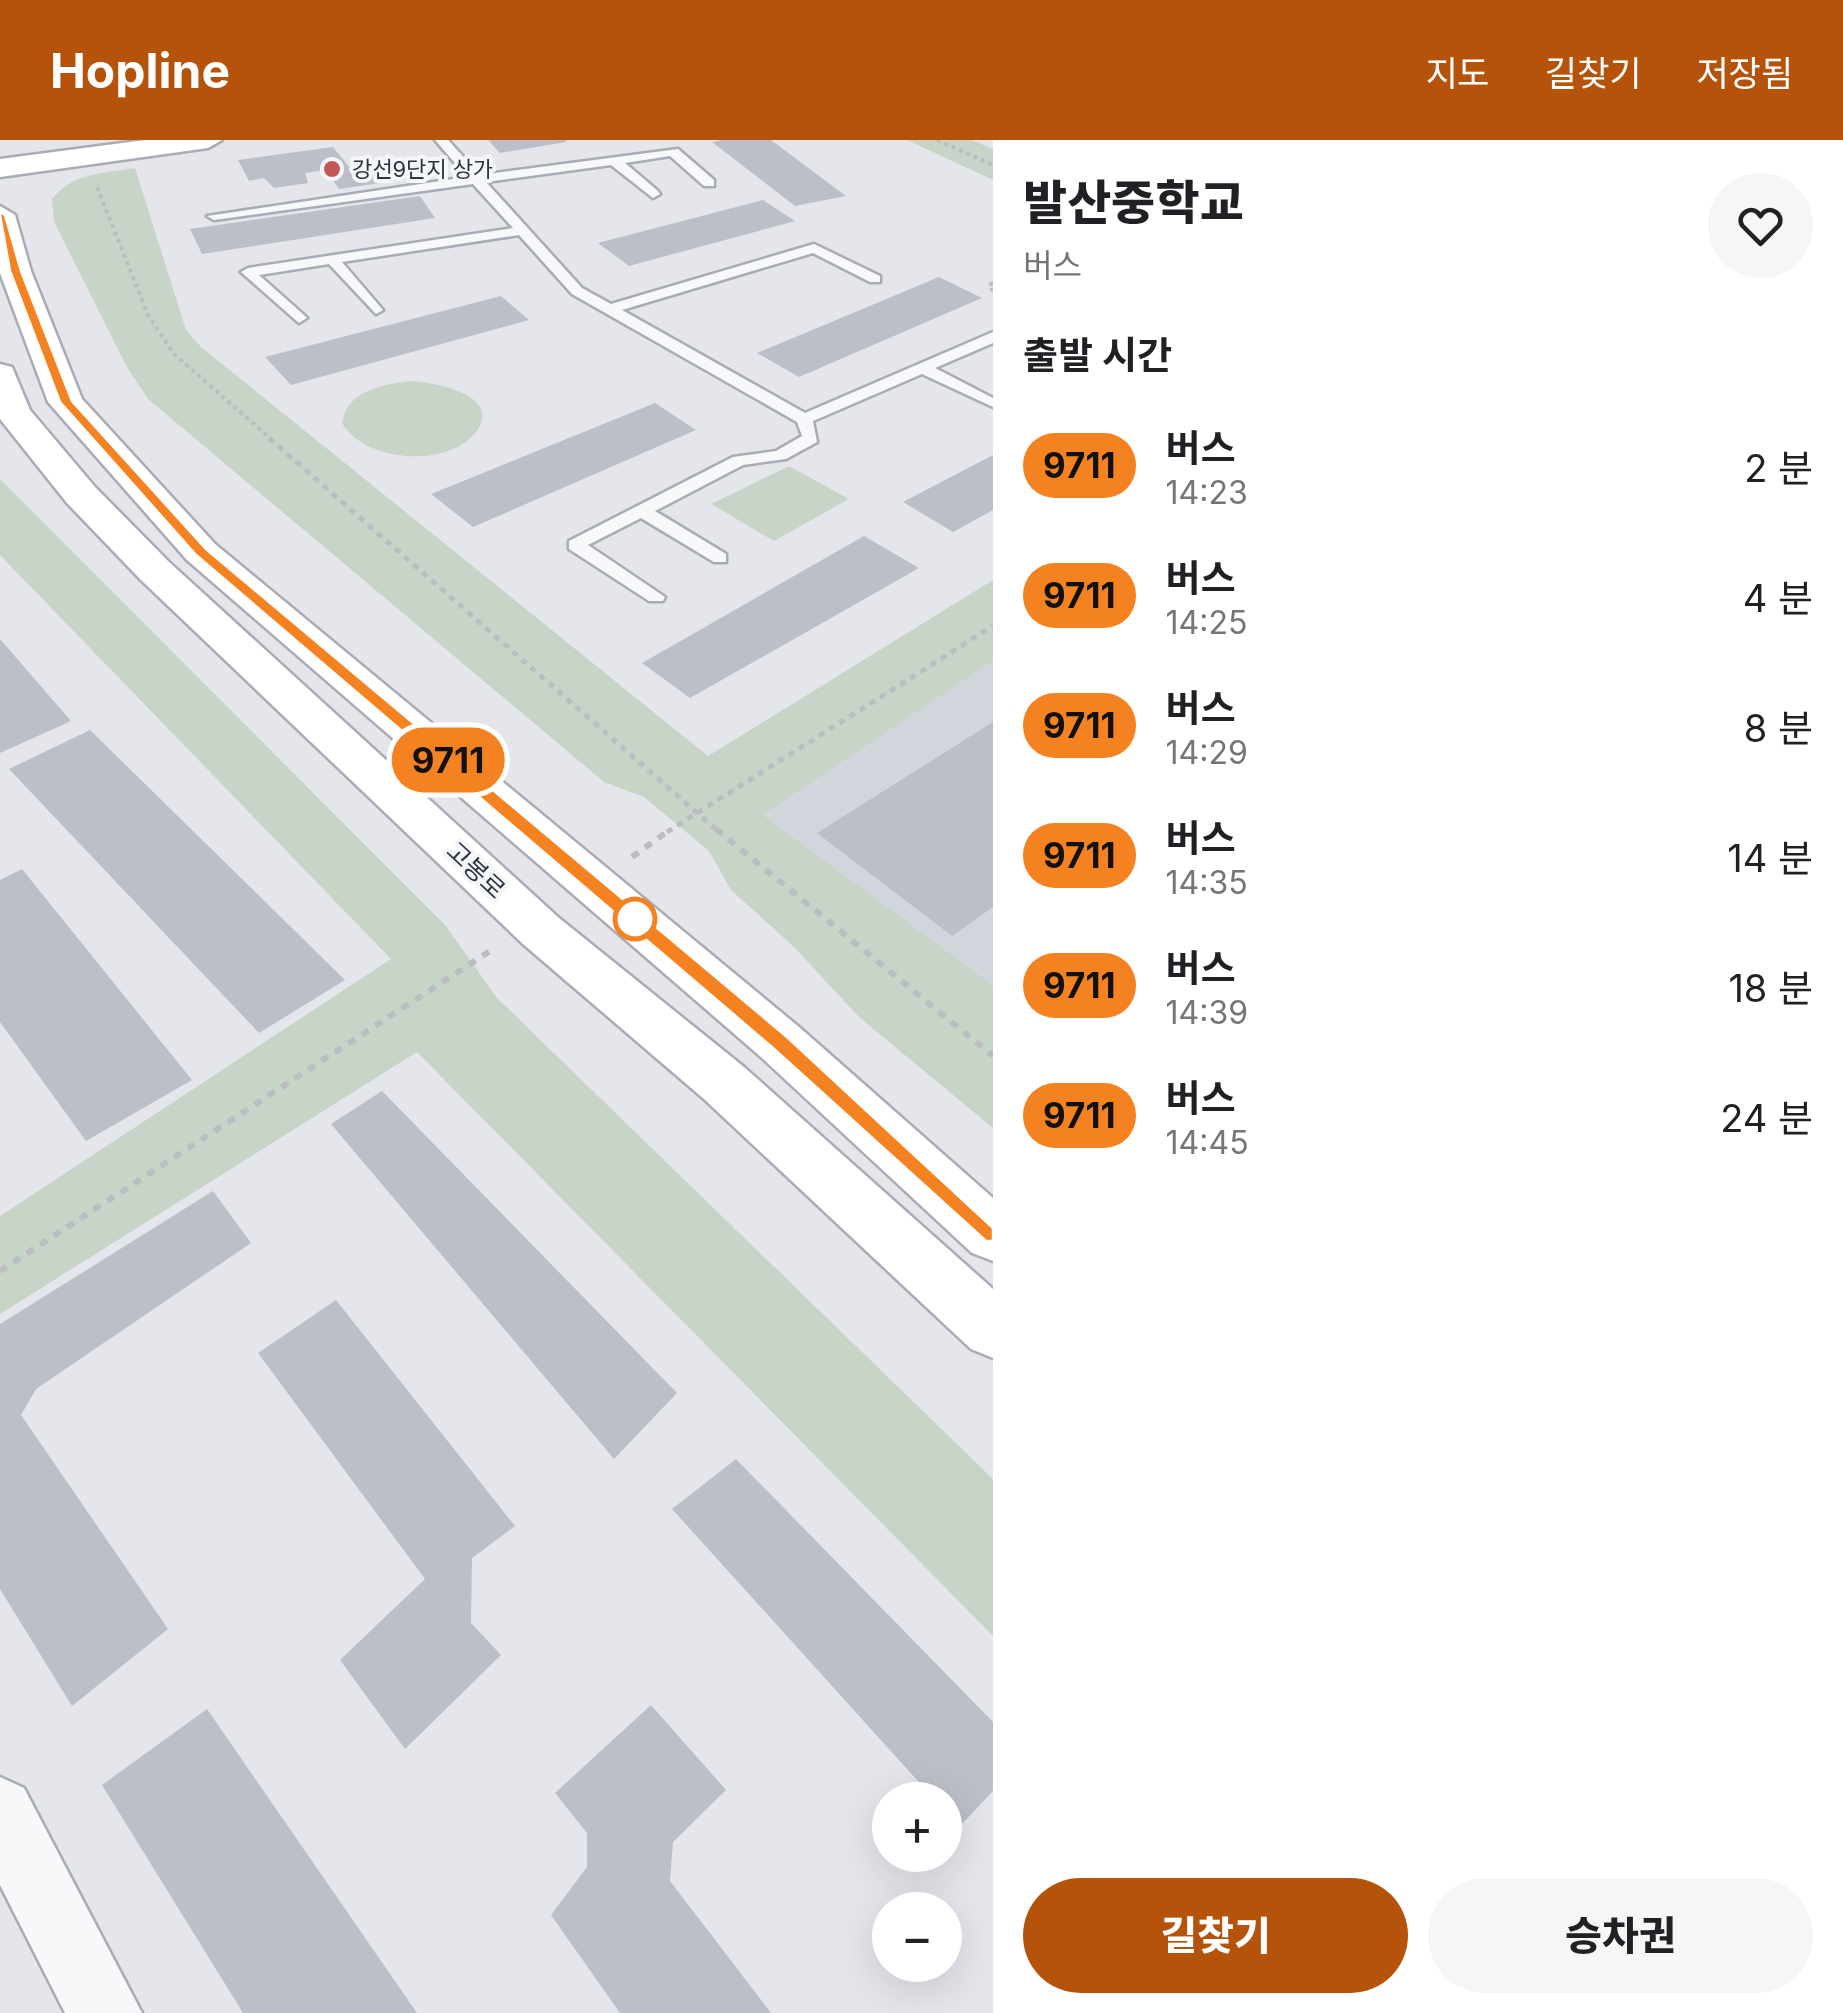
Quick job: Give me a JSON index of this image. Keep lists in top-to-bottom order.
{
  "streets": {
    "main road": ["고봉로"]
  },
  "places": ["강선9단지 상가"],
  "lines": ["bus line 9711"],
  "page": {
    "header": "Hopline",
    "nav": ["지도", "길찾기", "저장됨"],
    "on_map": "9711",
    "heading": [
      ["발산중학교", "버스"],
      "출발 시간"
    ],
    "list": [
      {
        "mark": "9711",
        "name": "버스",
        "note": "14:23",
        "value": "2 분"
      },
      {
        "mark": "9711",
        "name": "버스",
        "note": "14:25",
        "value": "4 분"
      },
      {
        "mark": "9711",
        "name": "버스",
        "note": "14:29",
        "value": "8 분"
      },
      {
        "mark": "9711",
        "name": "버스",
        "note": "14:35",
        "value": "14 분"
      },
      {
        "mark": "9711",
        "name": "버스",
        "note": "14:39",
        "value": "18 분"
      },
      {
        "mark": "9711",
        "name": "버스",
        "note": "14:45",
        "value": "24 분"
      }
    ],
    "map_buttons": ["+", "−"],
    "buttons": ["길찾기", "승차권"]
  }
}
